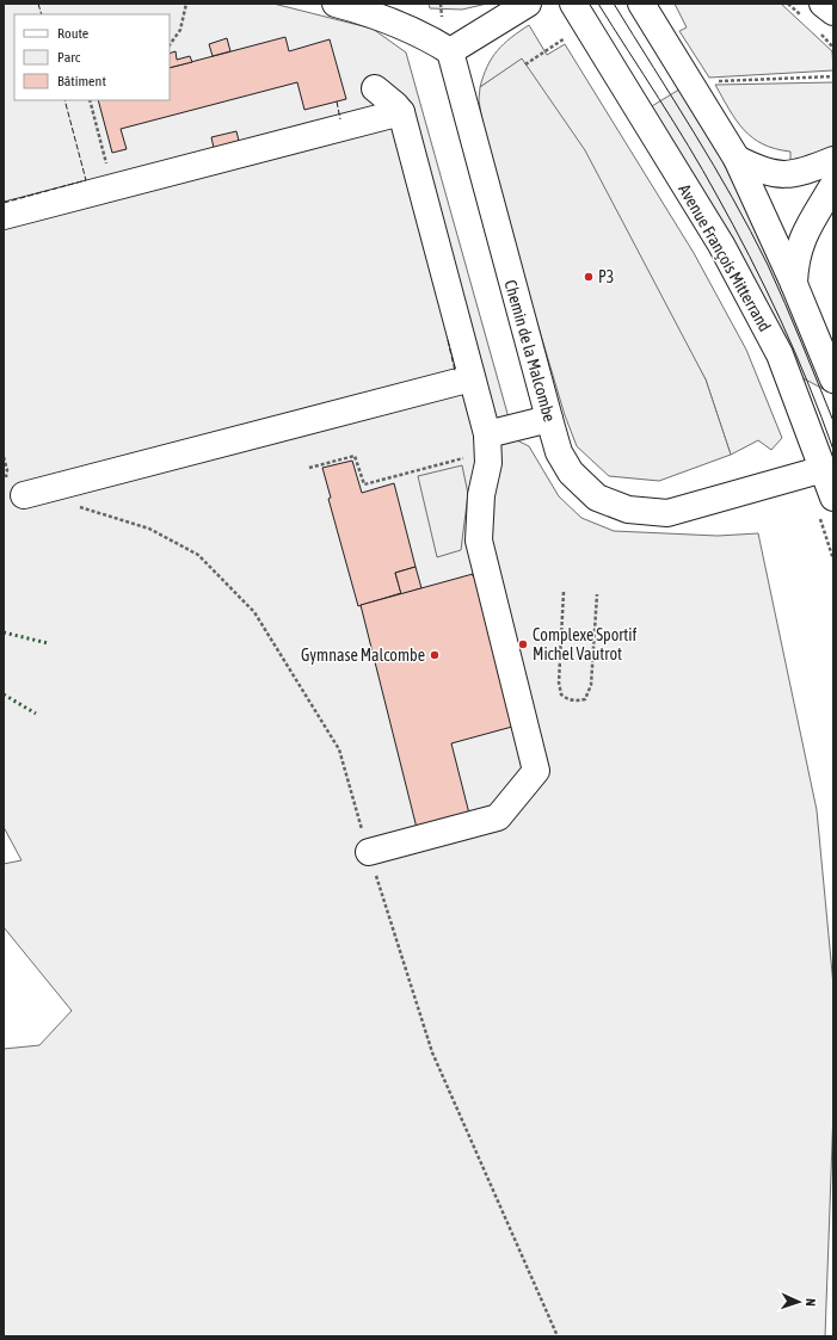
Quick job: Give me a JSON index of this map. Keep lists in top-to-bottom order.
{
  "streets": {
    "street": ["Avenue François Mitterrand", "Chemin de la Malcombe"]
  },
  "crossings": [
    ["Avenue François Mitterrand", "Chemin de la Malcombe"]
  ],
  "places": ["P3", "Complexe Sportif Michel Vautrot", "Gymnase Malcombe"],
  "legend": ["Route", "Parc", "Bâtiment"],
  "north": "right"
}
